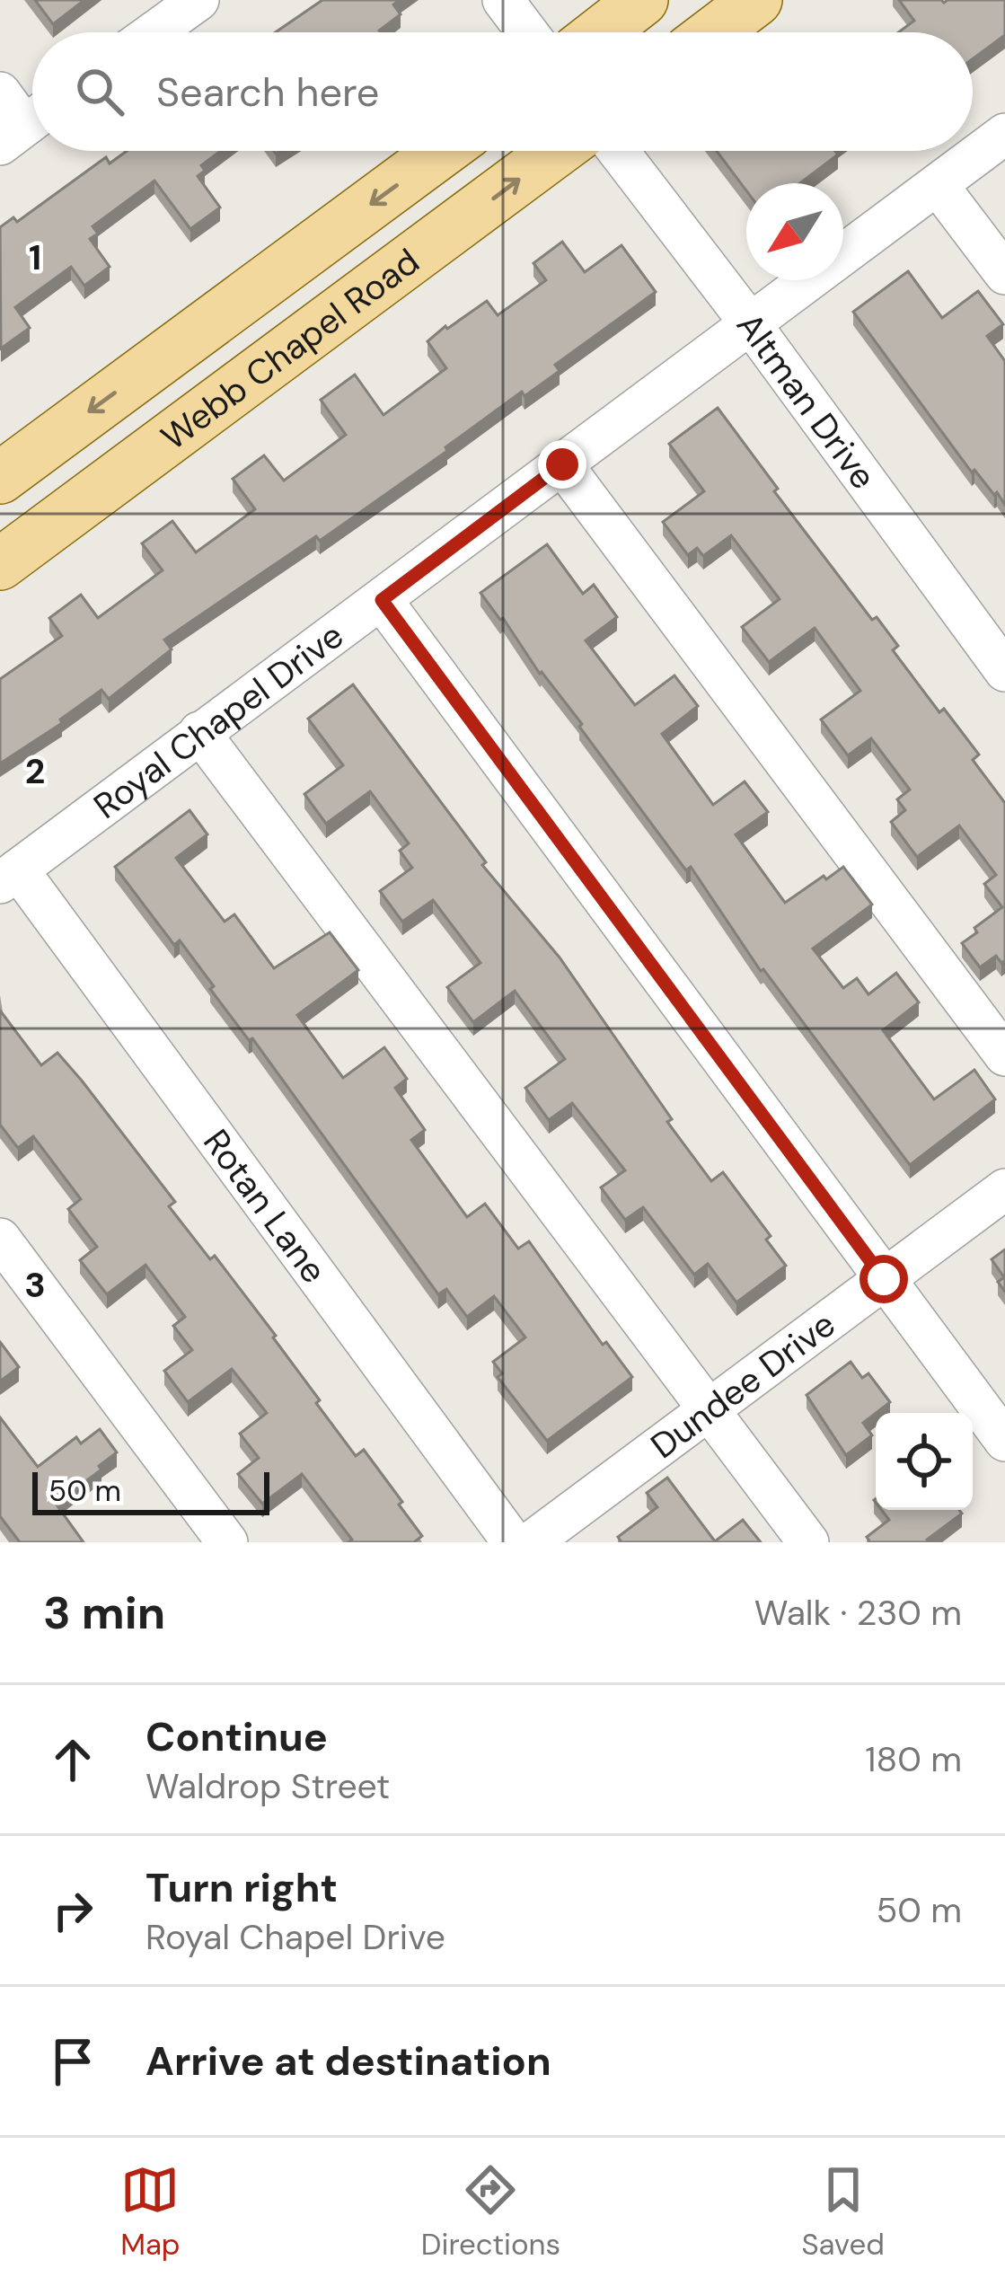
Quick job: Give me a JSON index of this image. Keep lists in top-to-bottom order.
{
  "streets": {
    "main road": ["Webb Chapel Road"],
    "street": [
      "Altman Drive",
      "Royal Chapel Drive",
      "Rotan Lane",
      "Dundee Drive"
    ]
  },
  "crossings": [
    ["Altman Drive", "Royal Chapel Drive"],
    ["Royal Chapel Drive", "Rotan Lane"]
  ],
  "scale_bar": "50 m",
  "north": "bottom left",
  "page": {
    "search": "Search here",
    "scale": "50 m",
    "heading": ["3 min", "Walk · 230 m"],
    "list": [
      ["Continue", "Waldrop Street", "180 m"],
      ["Turn right", "Royal Chapel Drive", "50 m"],
      "Arrive at destination"
    ],
    "nav": ["Map", "Directions", "Saved"]
  },
  "grid": {
    "rows": ["1", "2", "3"]
  }
}
